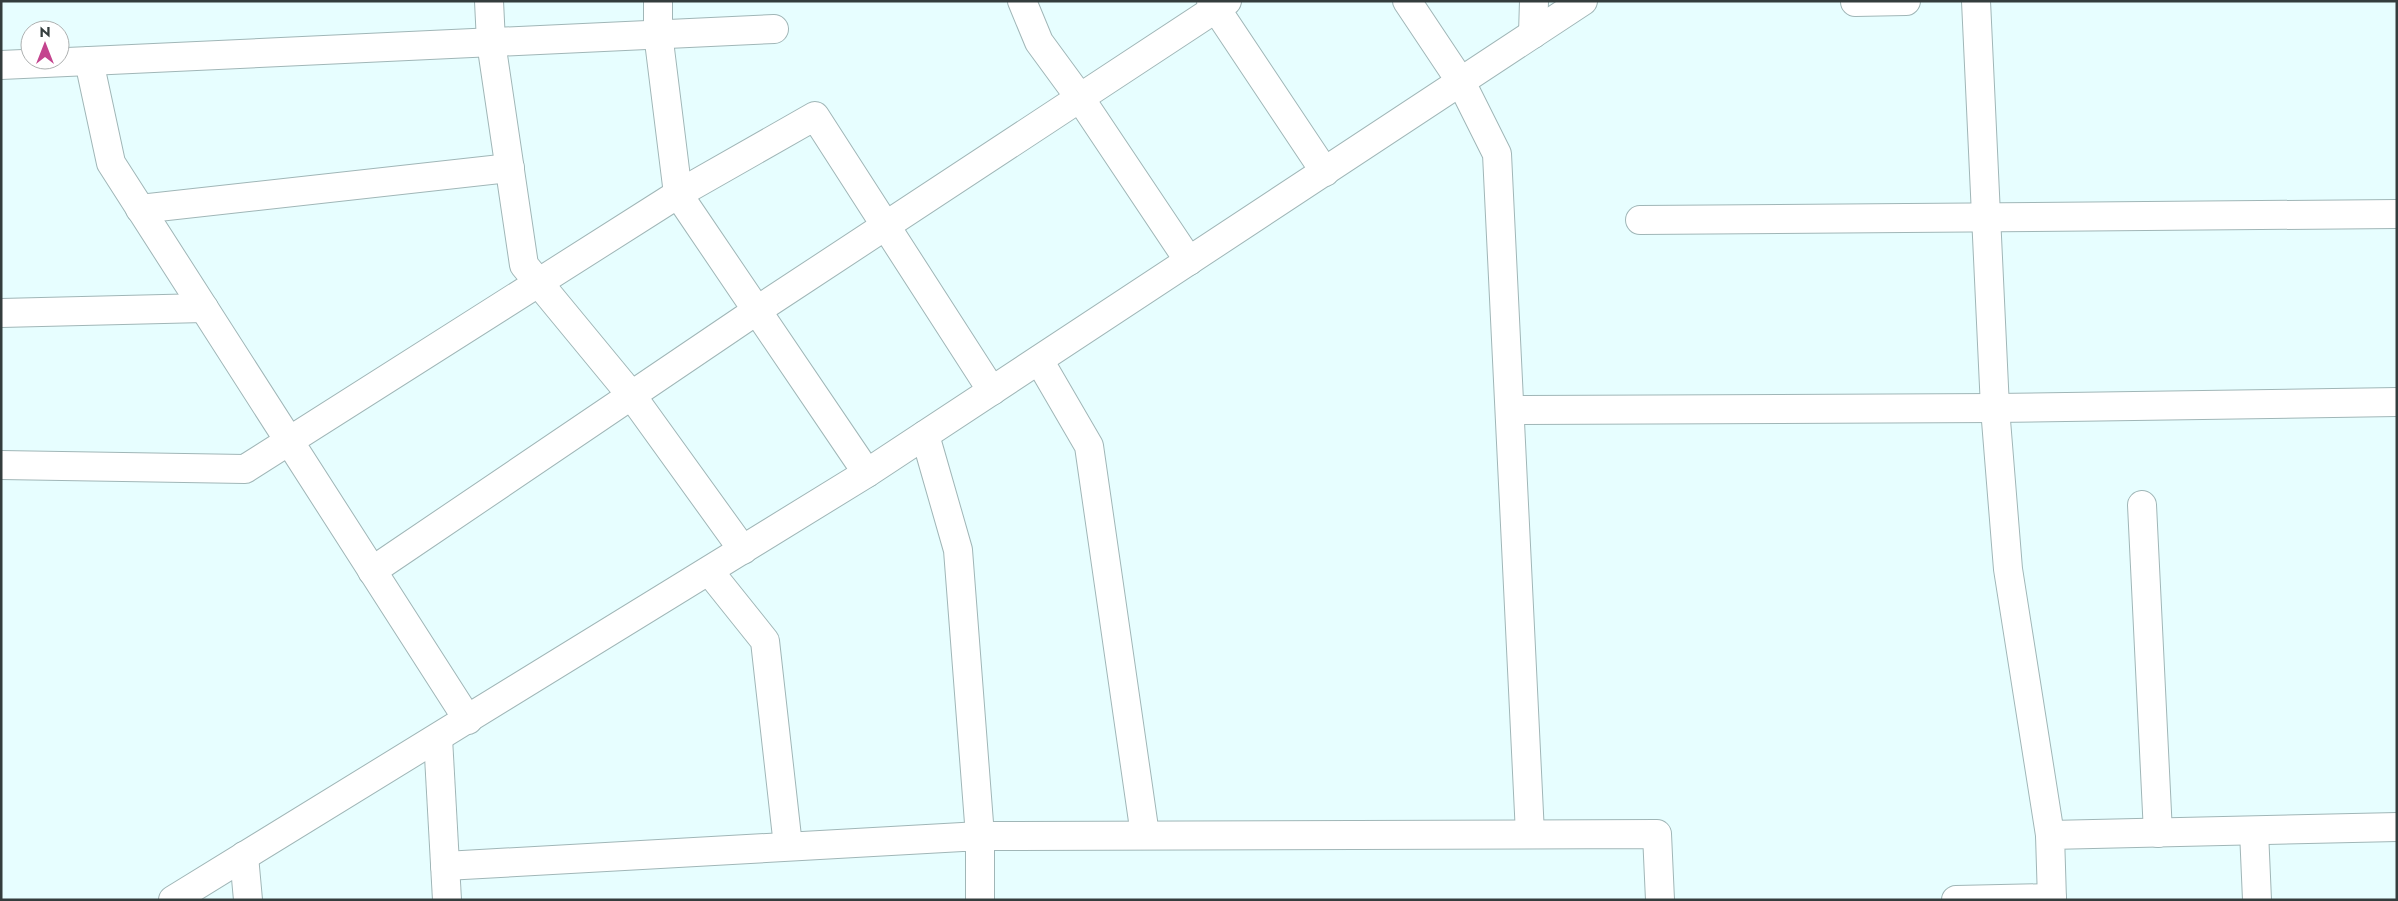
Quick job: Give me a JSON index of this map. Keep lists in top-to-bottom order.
{
  "north": "top"
}
